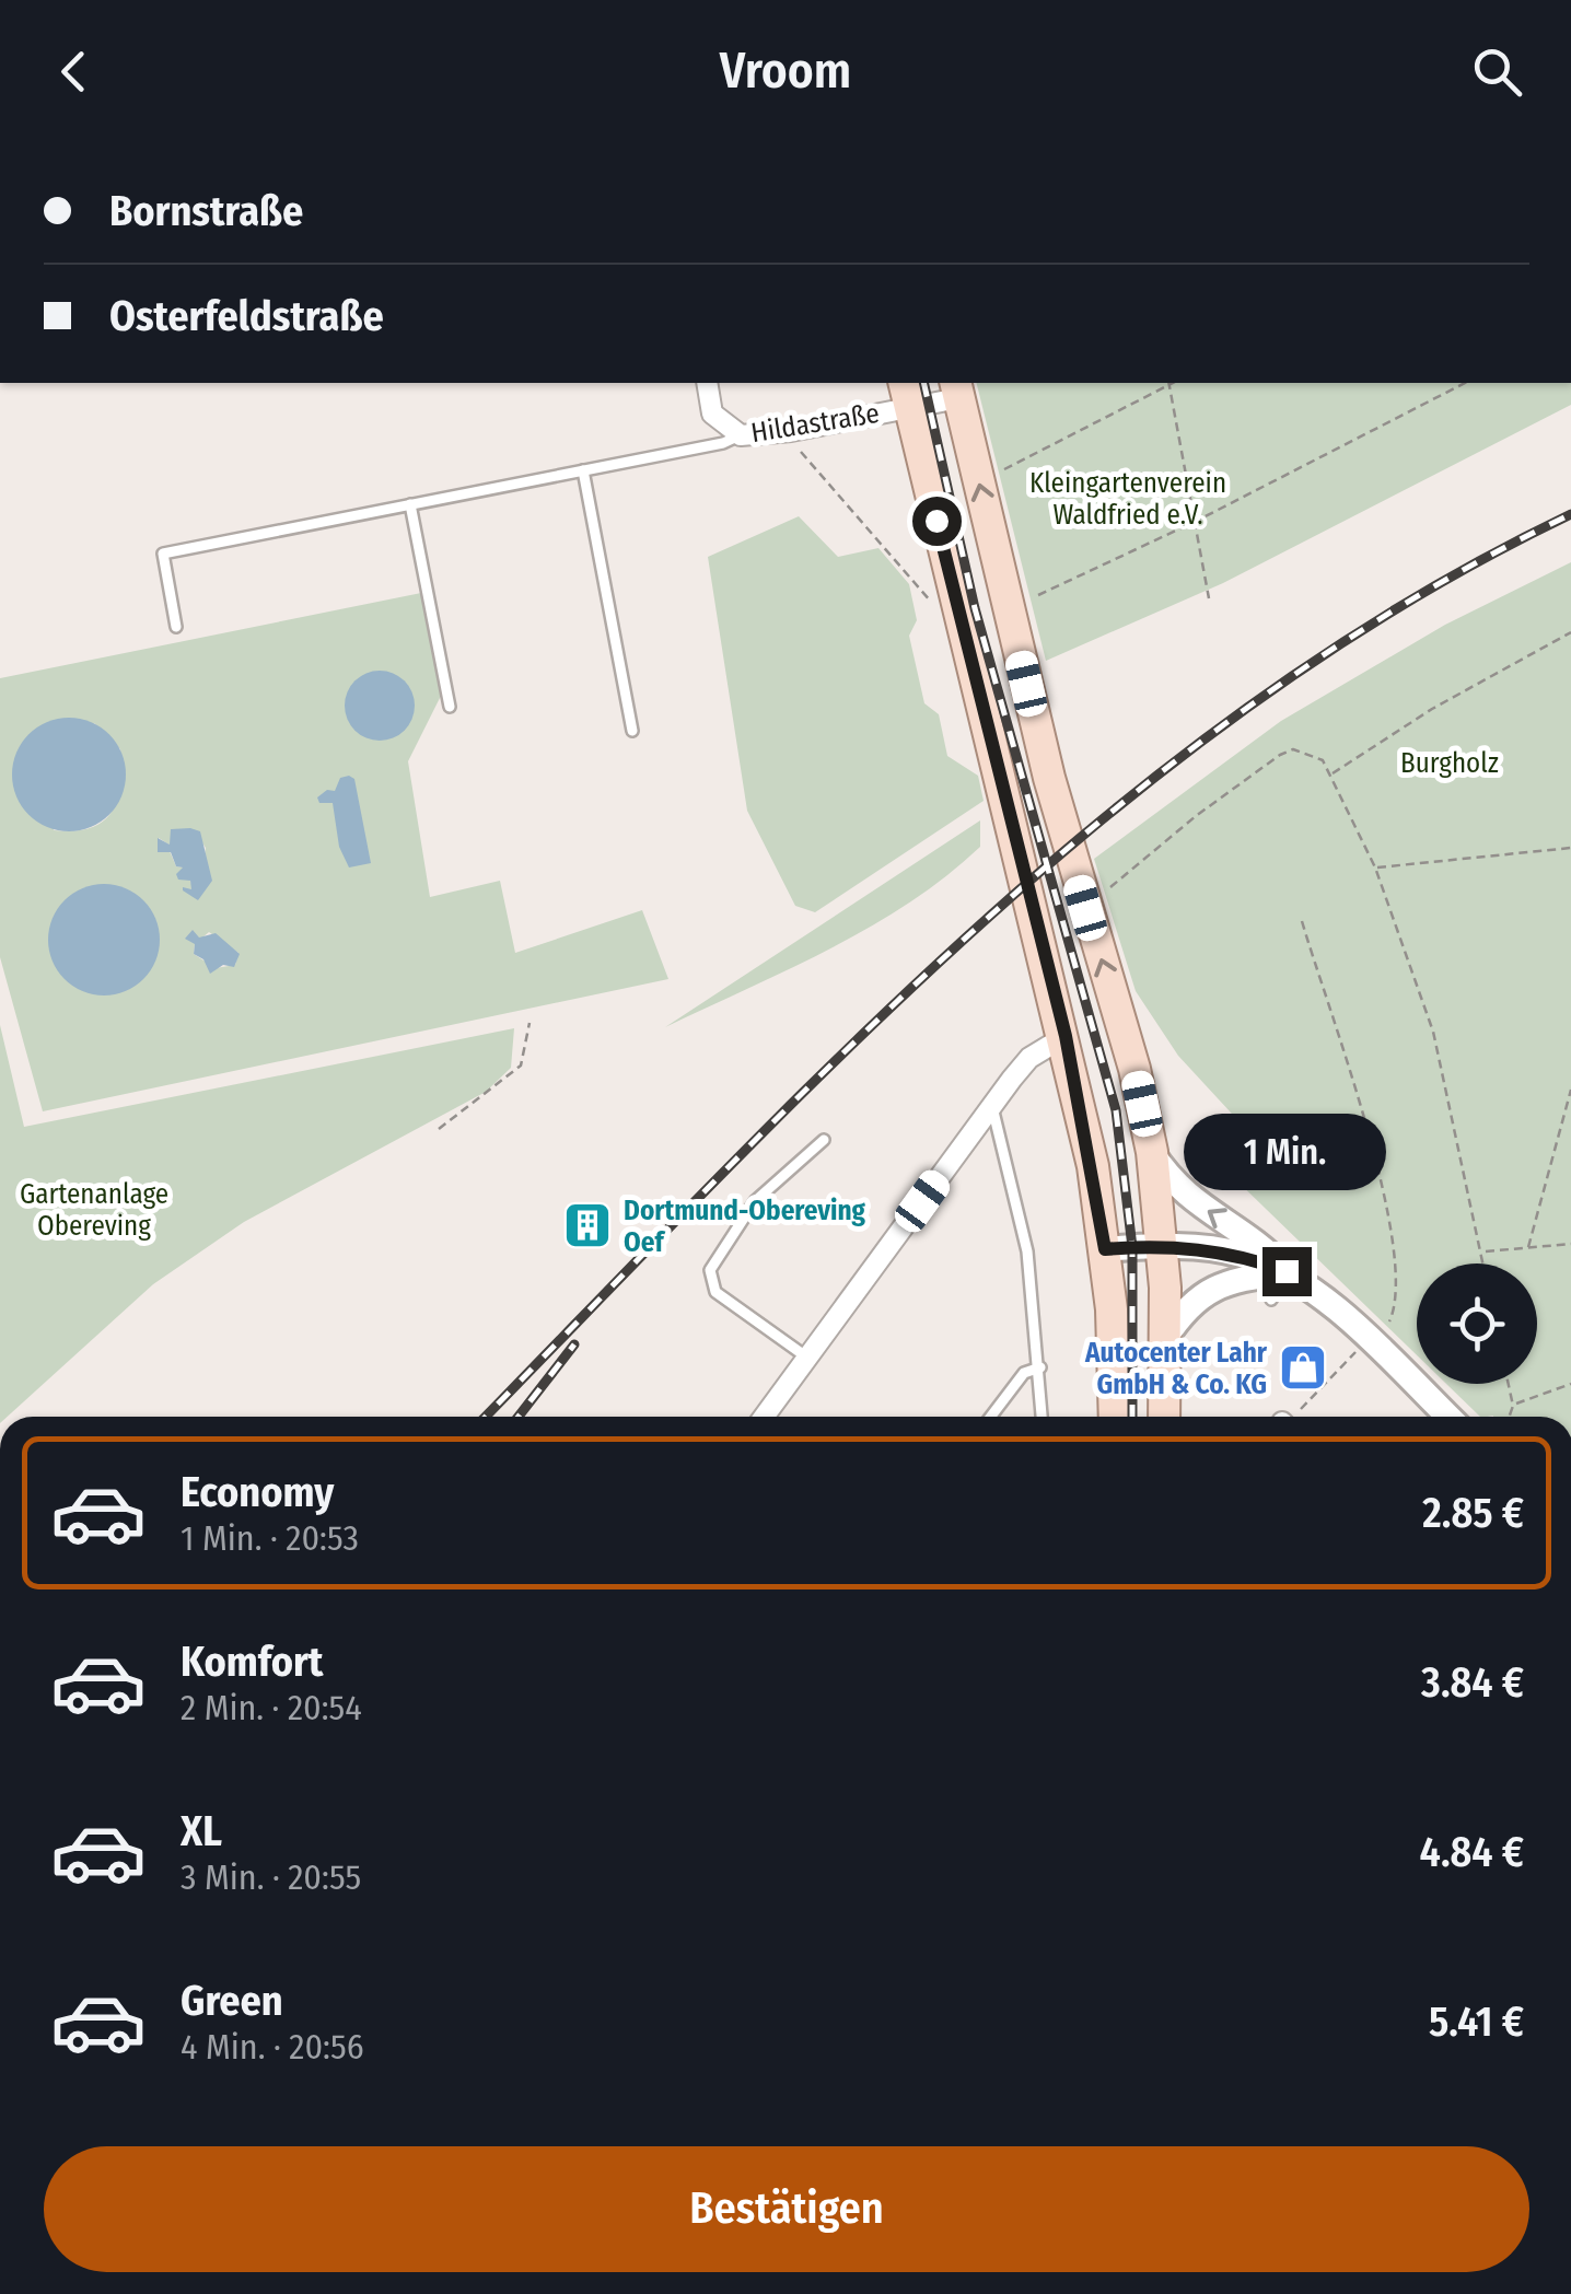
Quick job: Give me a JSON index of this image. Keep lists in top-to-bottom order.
{
  "streets": {
    "street": ["Hildastraße"]
  },
  "parks": ["Kleingartenverein Waldfried e.V.", "Burgholz", "Gartenanlage Obereving"],
  "places": {
    "building": ["Dortmund-Obereving Oef"],
    "shop": ["Autocenter Lahr GmbH & Co. KG"]
  },
  "page": {
    "header": "Vroom",
    "banner": ["Bornstraße", "Osterfeldstraße"],
    "bubble": "1 Min.",
    "list": [
      {
        "name": "Economy",
        "note": "1 Min. · 20:53",
        "value": "2.85 €"
      },
      {
        "name": "Komfort",
        "note": "2 Min. · 20:54",
        "value": "3.84 €"
      },
      {
        "name": "XL",
        "note": "3 Min. · 20:55",
        "value": "4.84 €"
      },
      {
        "name": "Green",
        "note": "4 Min. · 20:56",
        "value": "5.41 €"
      }
    ],
    "buttons": "Bestätigen"
  }
}
